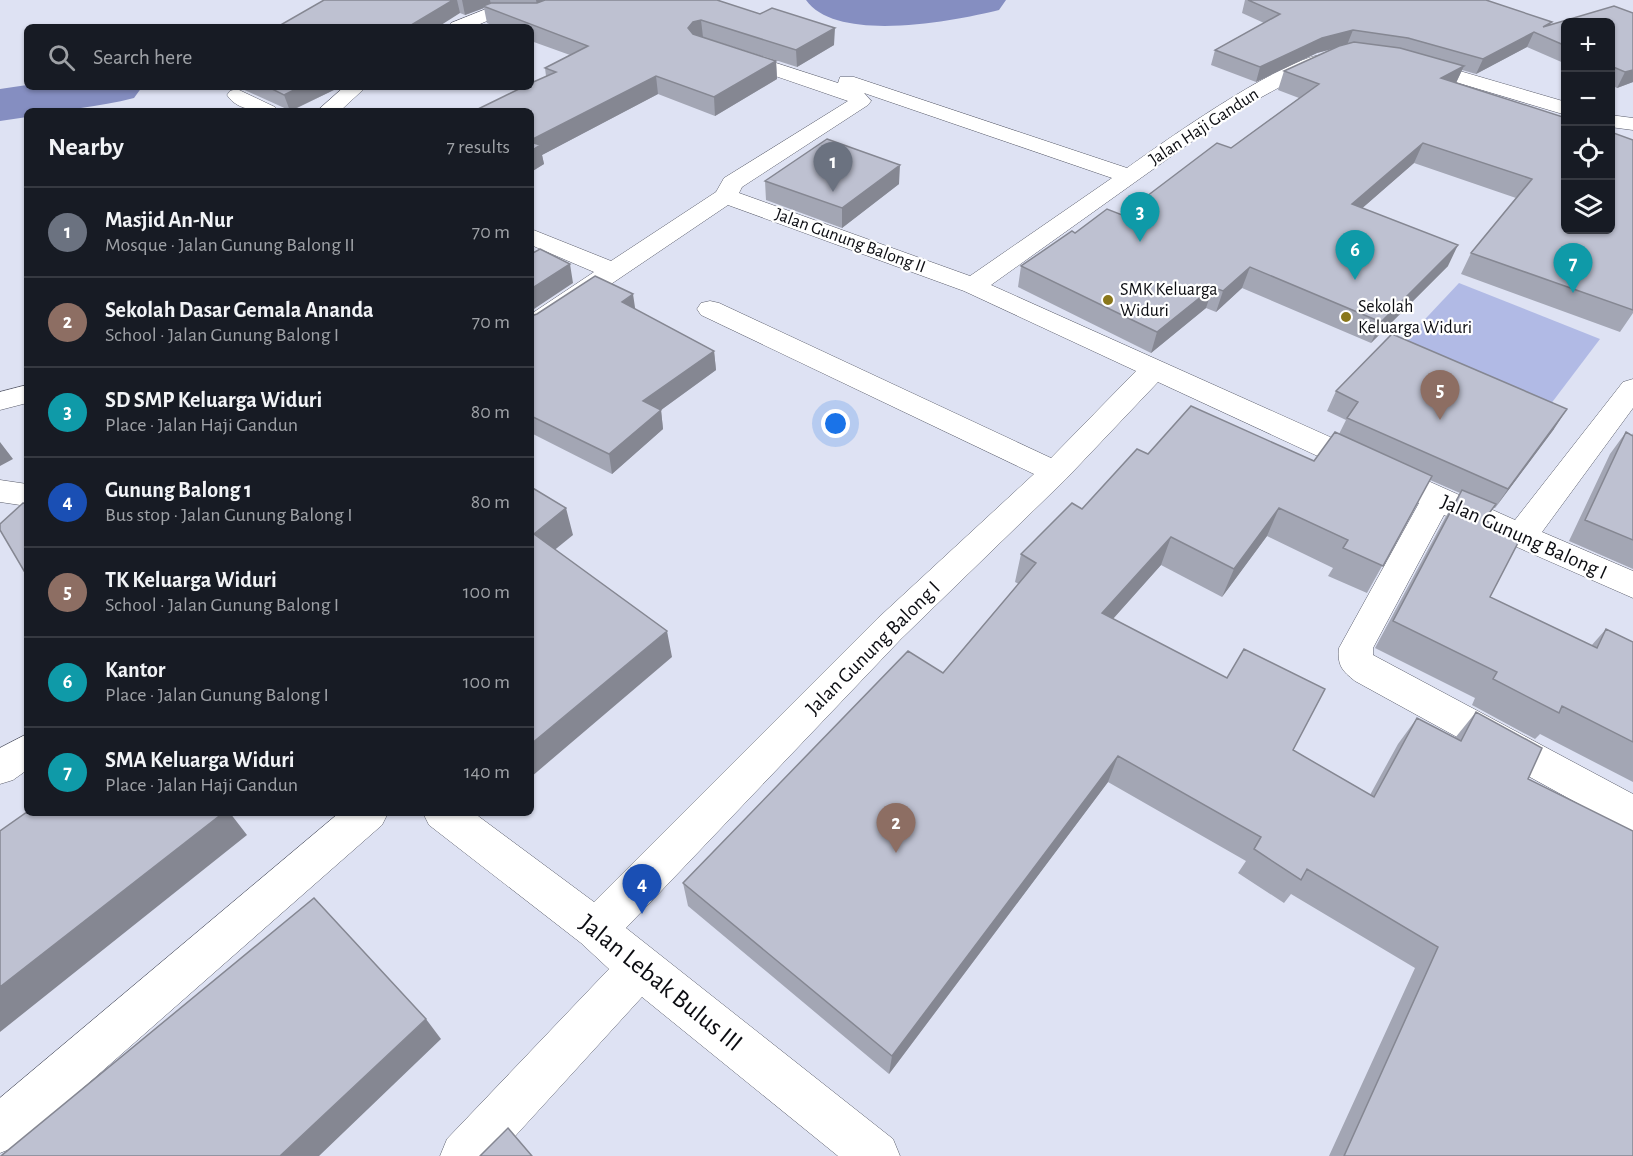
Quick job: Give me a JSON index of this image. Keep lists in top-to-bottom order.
{
  "streets": {
    "street": [
      "Jalan Haji Gandun",
      "Jalan Gunung Balong II",
      "Jalan Gunung Balong I",
      "Jalan Lebak Bulus III"
    ]
  },
  "crossings": [
    ["Jalan Haji Gandun", "Jalan Gunung Balong II"],
    ["Jalan Haji Gandun", "Jalan Gunung Balong I"],
    ["Jalan Gunung Balong II", "Jalan Gunung Balong I"],
    ["Jalan Gunung Balong I", "Jalan Lebak Bulus III"]
  ],
  "places": ["SMK Keluarga Widuri", "Sekolah Keluarga Widuri"],
  "page": {
    "map_buttons": ["+", "−"],
    "search": "Search here",
    "heading": ["Nearby", "7 results"],
    "pins": [
      "1",
      "3",
      "6",
      "7",
      "5",
      "2",
      "4"
    ],
    "list": [
      {
        "mark": "1",
        "name": "Masjid An-Nur",
        "note": "Mosque · Jalan Gunung Balong II",
        "value": "70 m"
      },
      {
        "mark": "2",
        "name": "Sekolah Dasar Gemala Ananda",
        "note": "School · Jalan Gunung Balong I",
        "value": "70 m"
      },
      {
        "mark": "3",
        "name": "SD SMP Keluarga Widuri",
        "note": "Place · Jalan Haji Gandun",
        "value": "80 m"
      },
      {
        "mark": "4",
        "name": "Gunung Balong 1",
        "note": "Bus stop · Jalan Gunung Balong I",
        "value": "80 m"
      },
      {
        "mark": "5",
        "name": "TK Keluarga Widuri",
        "note": "School · Jalan Gunung Balong I",
        "value": "100 m"
      },
      {
        "mark": "6",
        "name": "Kantor",
        "note": "Place · Jalan Gunung Balong I",
        "value": "100 m"
      },
      {
        "mark": "7",
        "name": "SMA Keluarga Widuri",
        "note": "Place · Jalan Haji Gandun",
        "value": "140 m"
      }
    ]
  }
}
